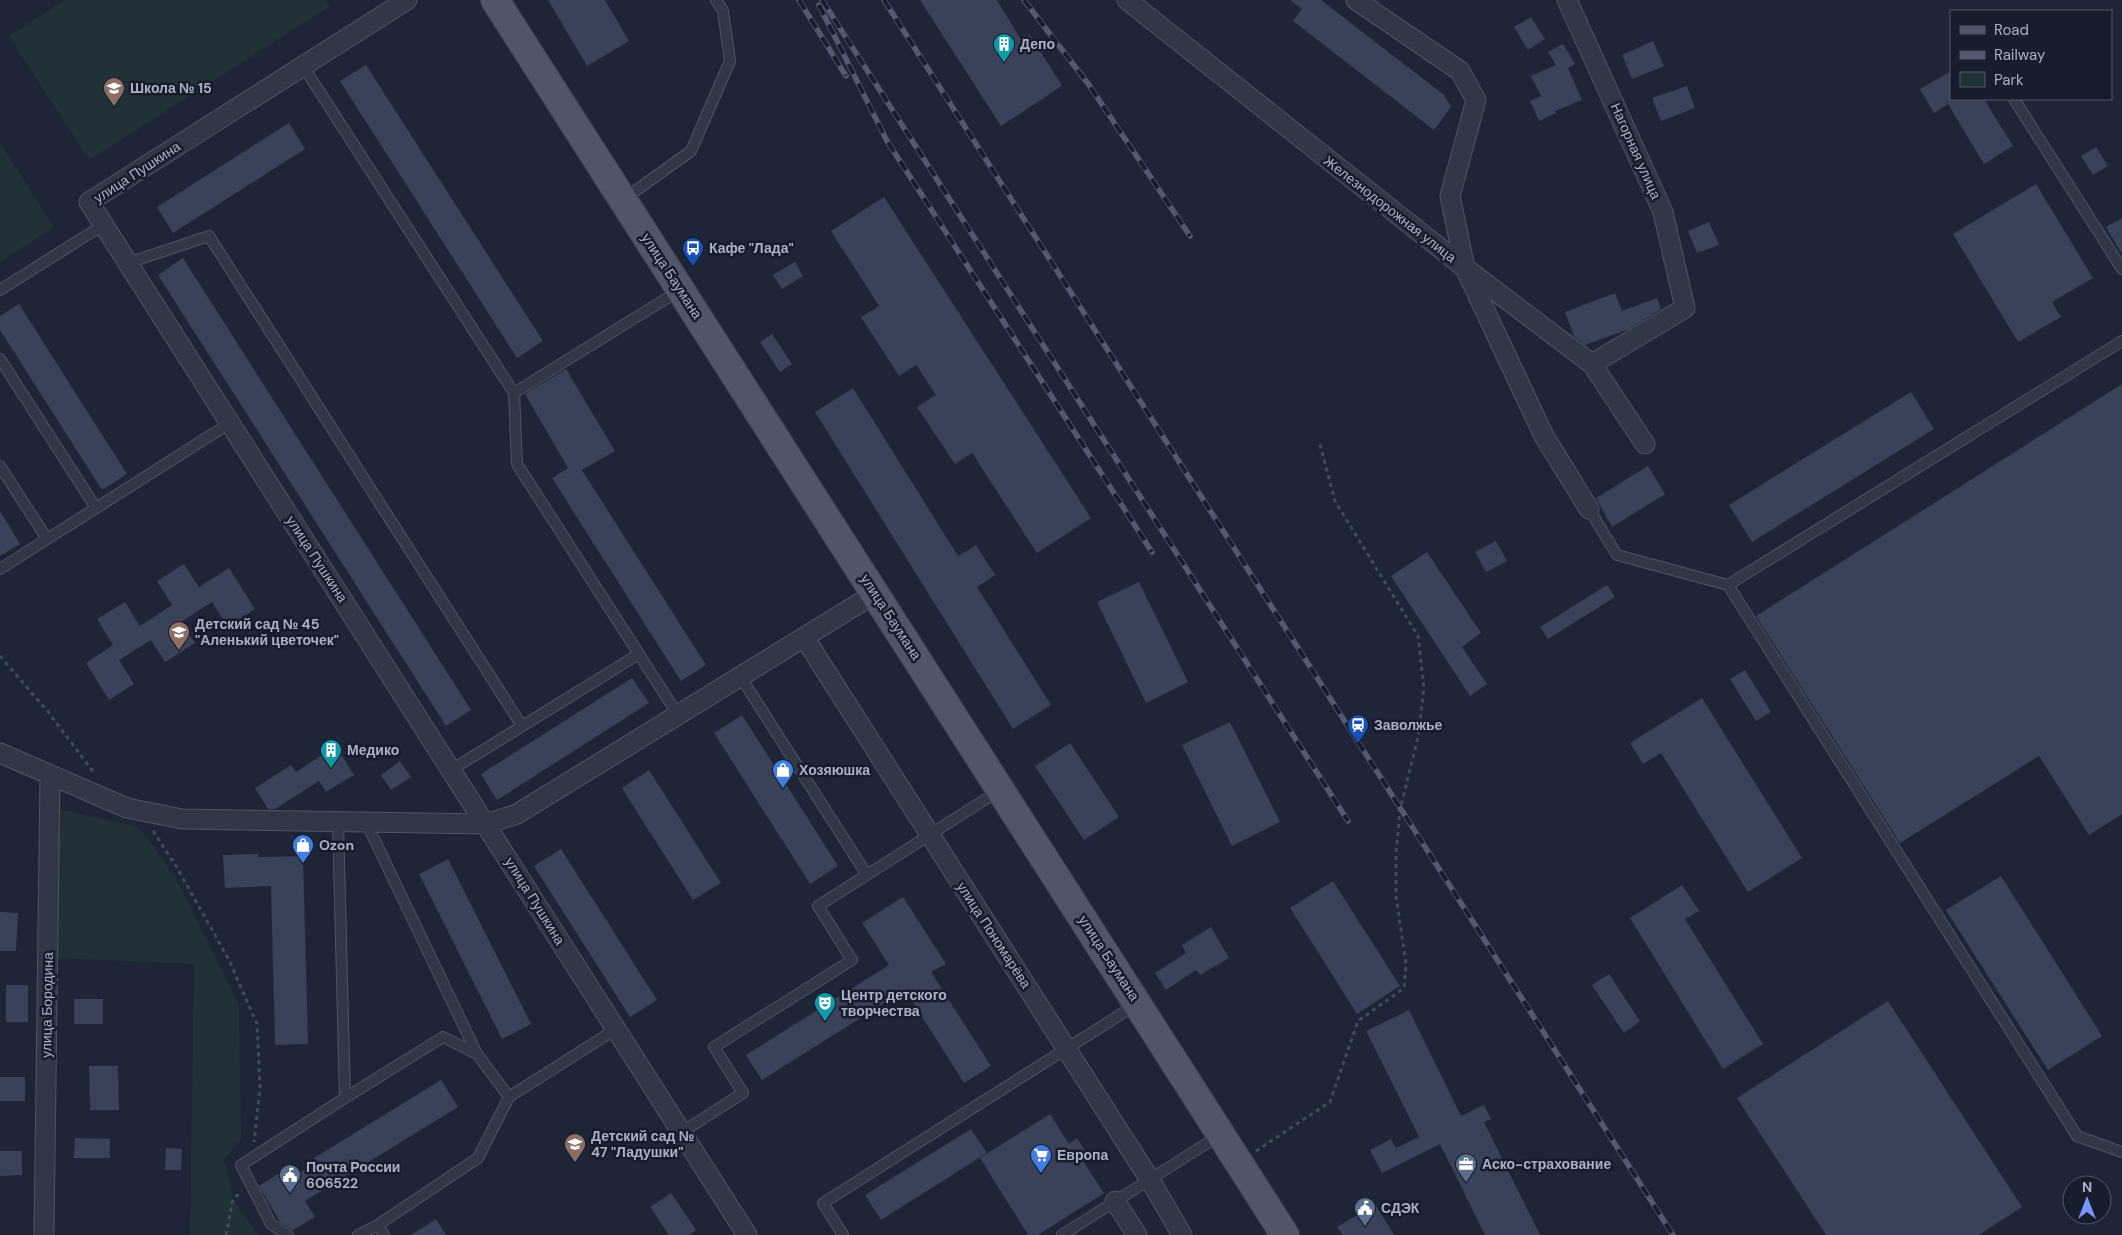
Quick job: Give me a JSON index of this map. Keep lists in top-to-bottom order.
{
  "streets": {
    "main road": ["улица Баумана"],
    "street": [
      "Нагорная улица",
      "улица Пушкина",
      "Железнодорожная улица",
      "улица Пономарёва",
      "улица Бородина"
    ]
  },
  "places": {
    "building": ["Депо", "Медико"],
    "school or university": ["Школа № 15", "Детский сад № 45 \"Аленький цветочек\"", "Детский сад № 47 \"Ладушки\""],
    "bus stop": ["Кафе \"Лада\""],
    "station": ["Заволжье"],
    "shop": ["Хозяюшка", "Ozon"],
    "theatre": ["Центр детского творчества"],
    "supermarket": ["Европа"],
    "office": ["Аско-страхование"],
    "public building": ["Почта России 606522", "СДЭК"]
  },
  "legend": ["Road", "Railway", "Park"],
  "north": "top"
}
